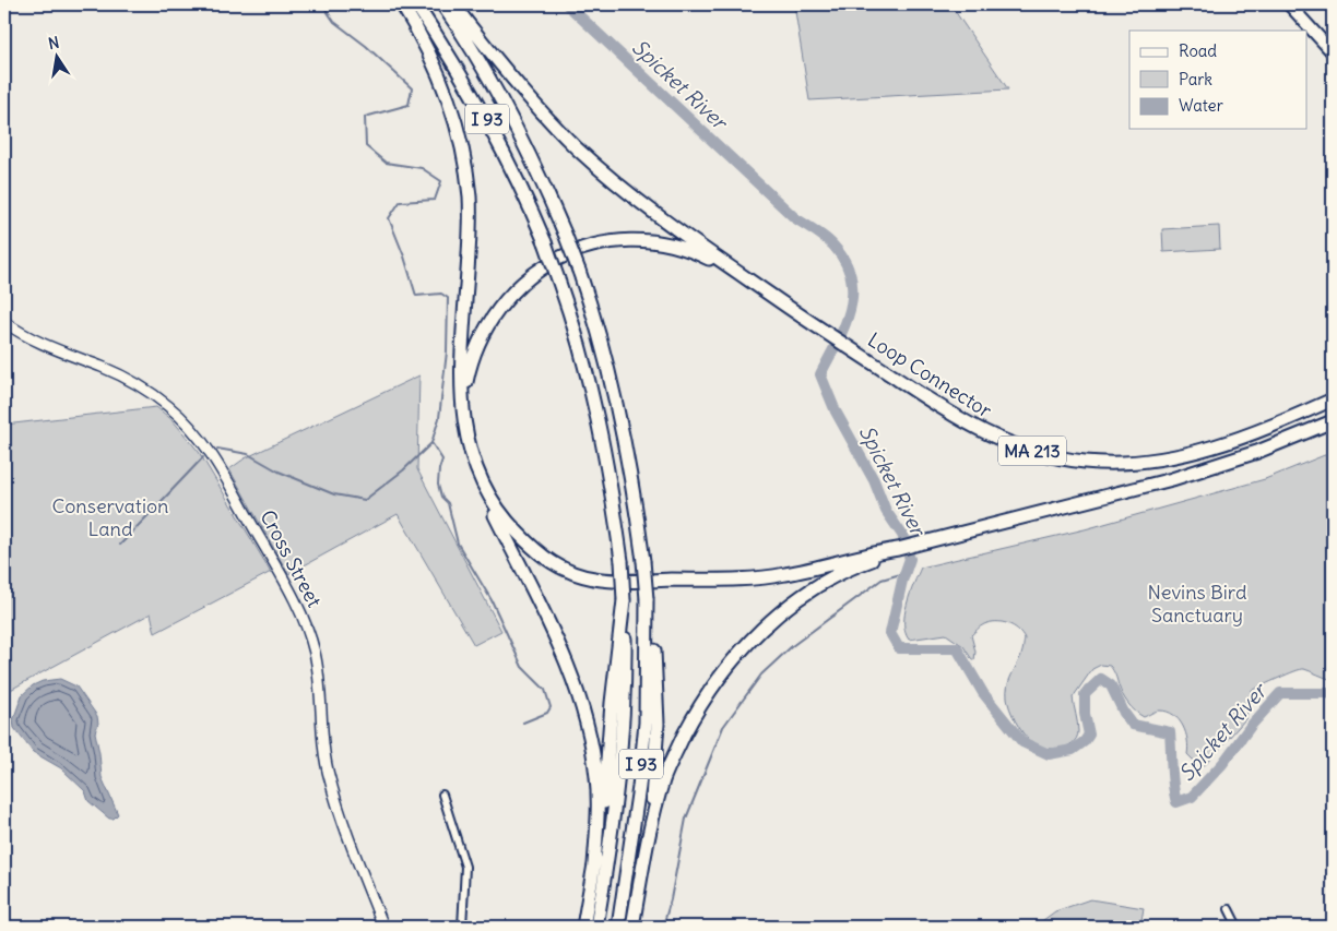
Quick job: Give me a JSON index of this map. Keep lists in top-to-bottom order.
{
  "streets": {
    "highway": ["I 93", "Loop Connector", "MA 213"],
    "street": ["Cross Street"]
  },
  "water": ["Spicket River"],
  "parks": ["Conservation Land", "Nevins Bird Sanctuary"],
  "legend": ["Road", "Park", "Water"],
  "north": "top"
}
